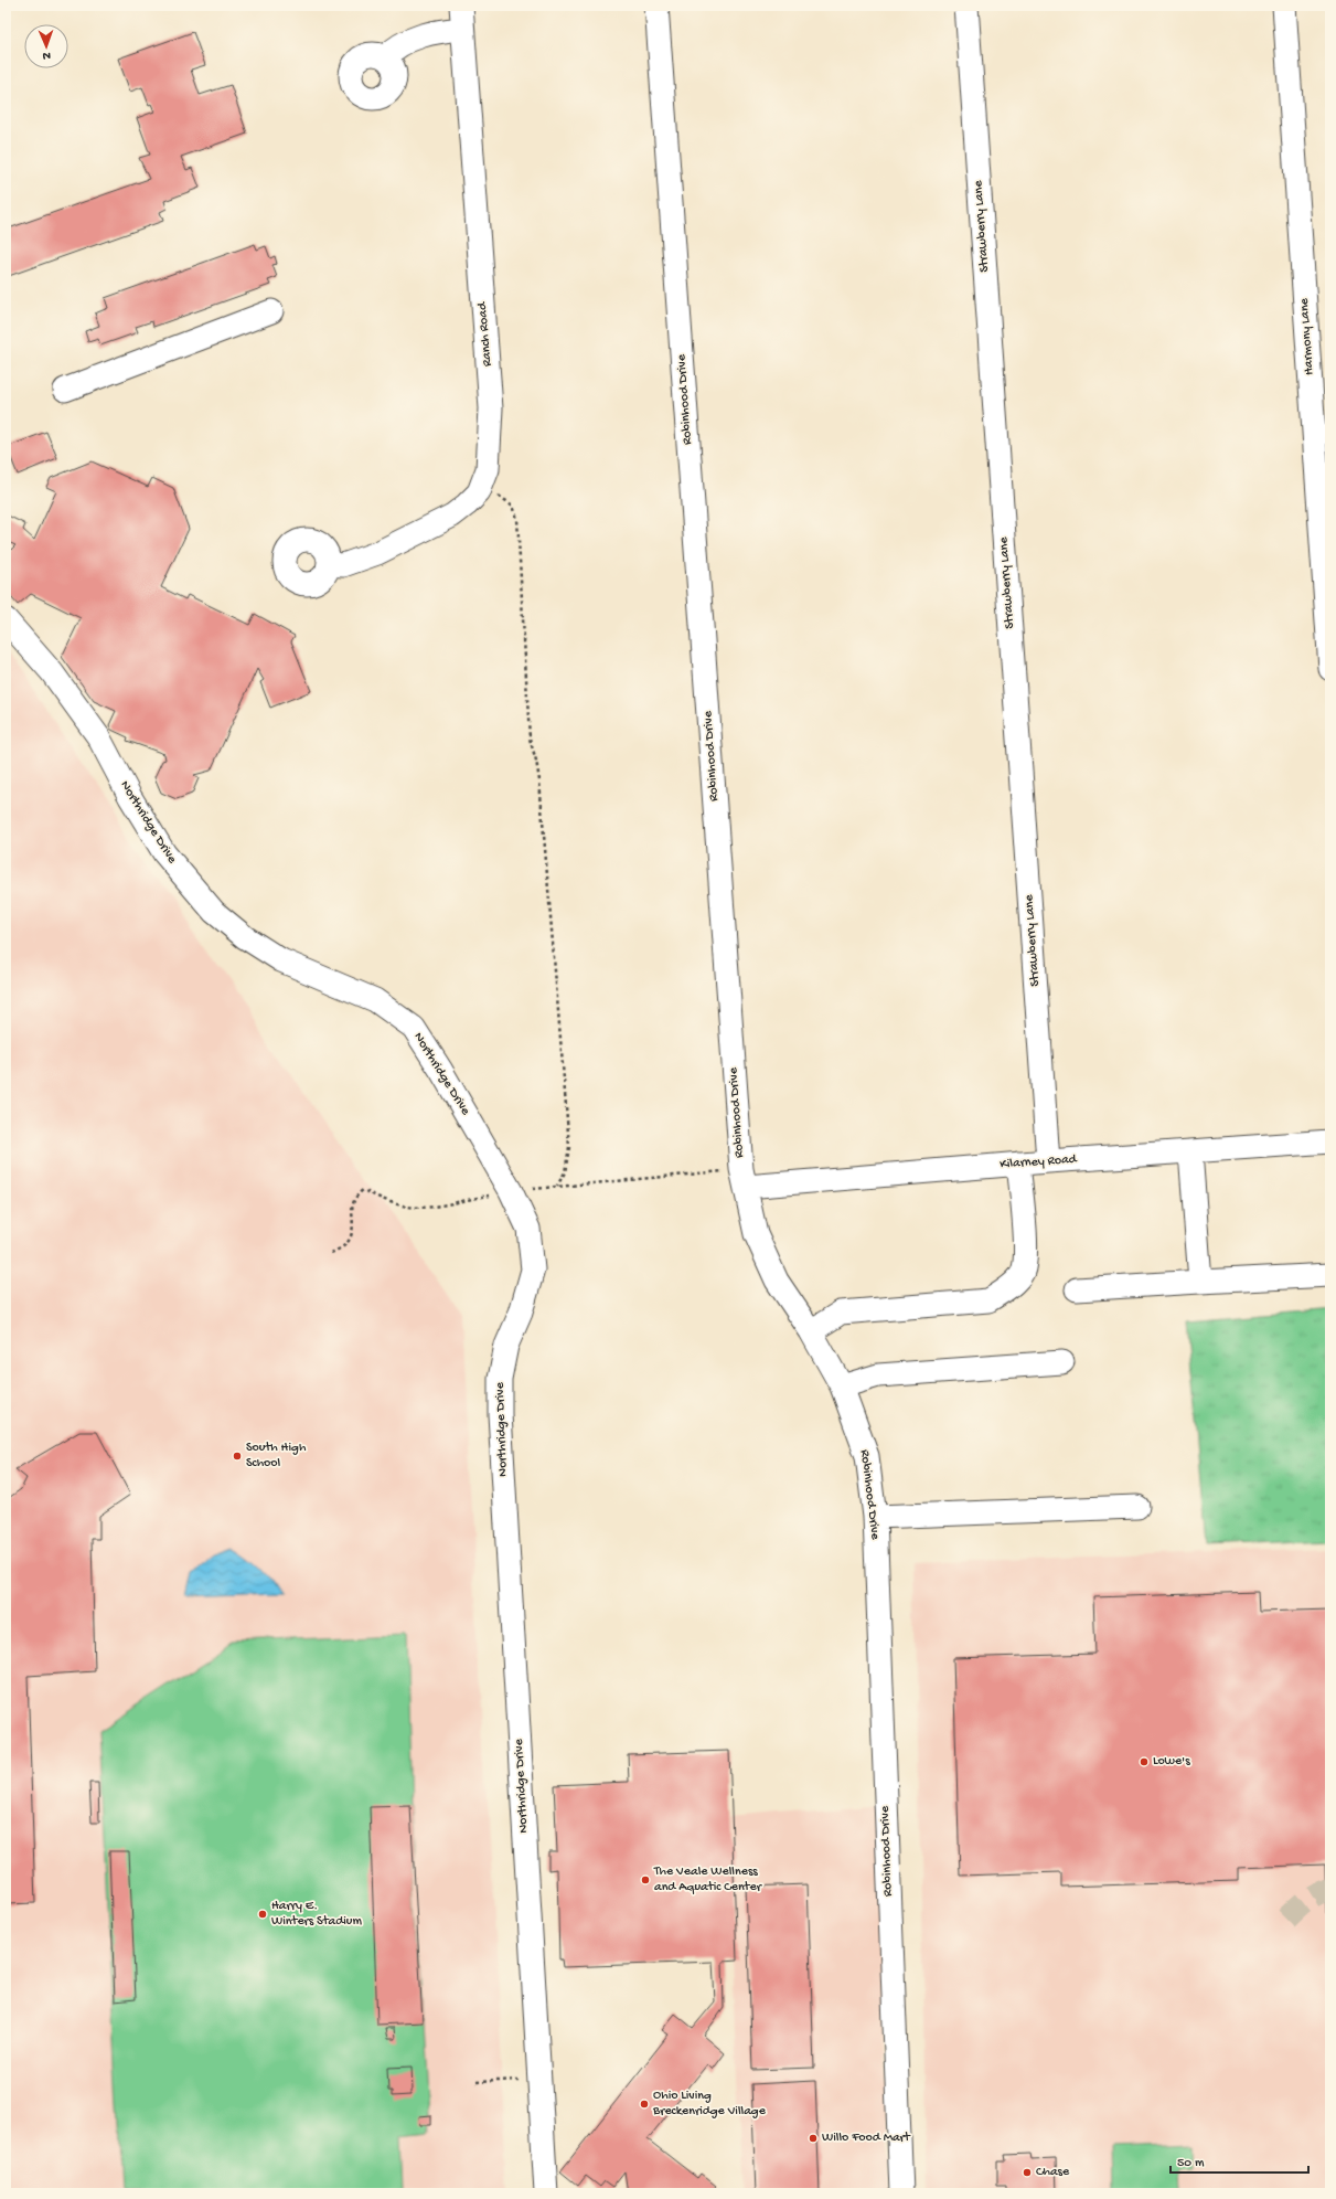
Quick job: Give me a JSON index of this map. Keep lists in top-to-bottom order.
{
  "streets": {
    "street": [
      "Strawberry Lane",
      "Ranch Road",
      "Harmony Lane",
      "Robinhood Drive",
      "Northridge Drive",
      "Kilarney Road"
    ]
  },
  "crossings": [
    ["Strawberry Lane", "Kilarney Road"],
    ["Robinhood Drive", "Kilarney Road"]
  ],
  "places": [
    "South High School",
    "Lowe's",
    "The Veale Wellness and Aquatic Center",
    "Harry E. Winters Stadium",
    "Ohio Living Breckenridge Village",
    "Willo Food Mart",
    "Chase"
  ],
  "scale_bar": "50 m",
  "north": "bottom"
}
